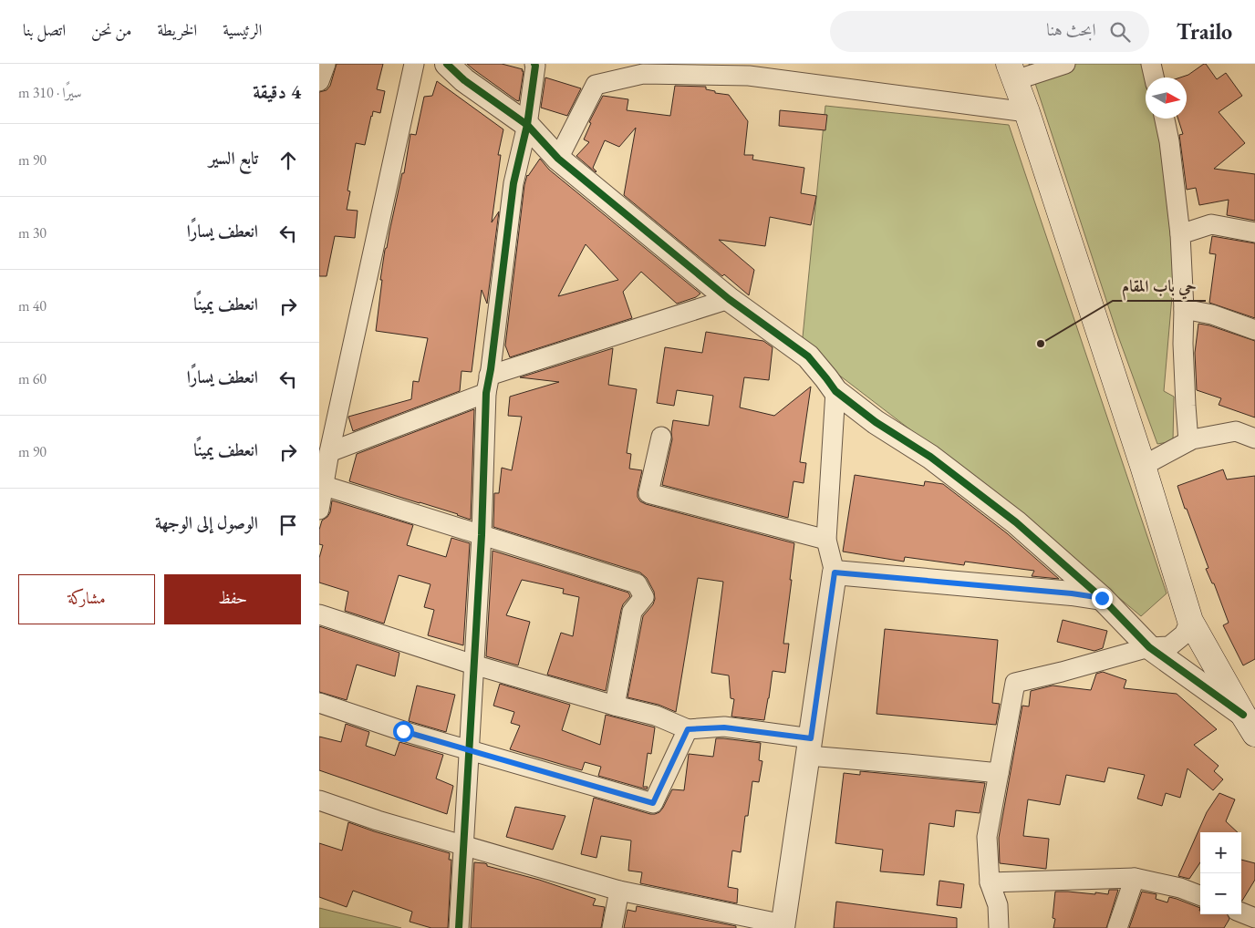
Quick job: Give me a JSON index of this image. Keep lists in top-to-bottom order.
{
  "places": ["حي باب المقام"],
  "north": "right",
  "page": {
    "header": "Trailo",
    "search": "ابحث هنا",
    "nav": [
      "الرئيسية",
      "الخريطة",
      "من نحن",
      "اتصل بنا"
    ],
    "heading": ["4 دقيقة", "سيرًا · 310 m"],
    "list": [
      ["تابع السير", "90 m"],
      ["انعطف يسارًا", "30 m"],
      ["انعطف يمينًا", "40 m"],
      ["انعطف يسارًا", "60 m"],
      ["انعطف يمينًا", "90 m"],
      "الوصول إلى الوجهة"
    ],
    "buttons": ["حفظ", "مشاركة"],
    "map_buttons": ["+", "−"]
  }
}
